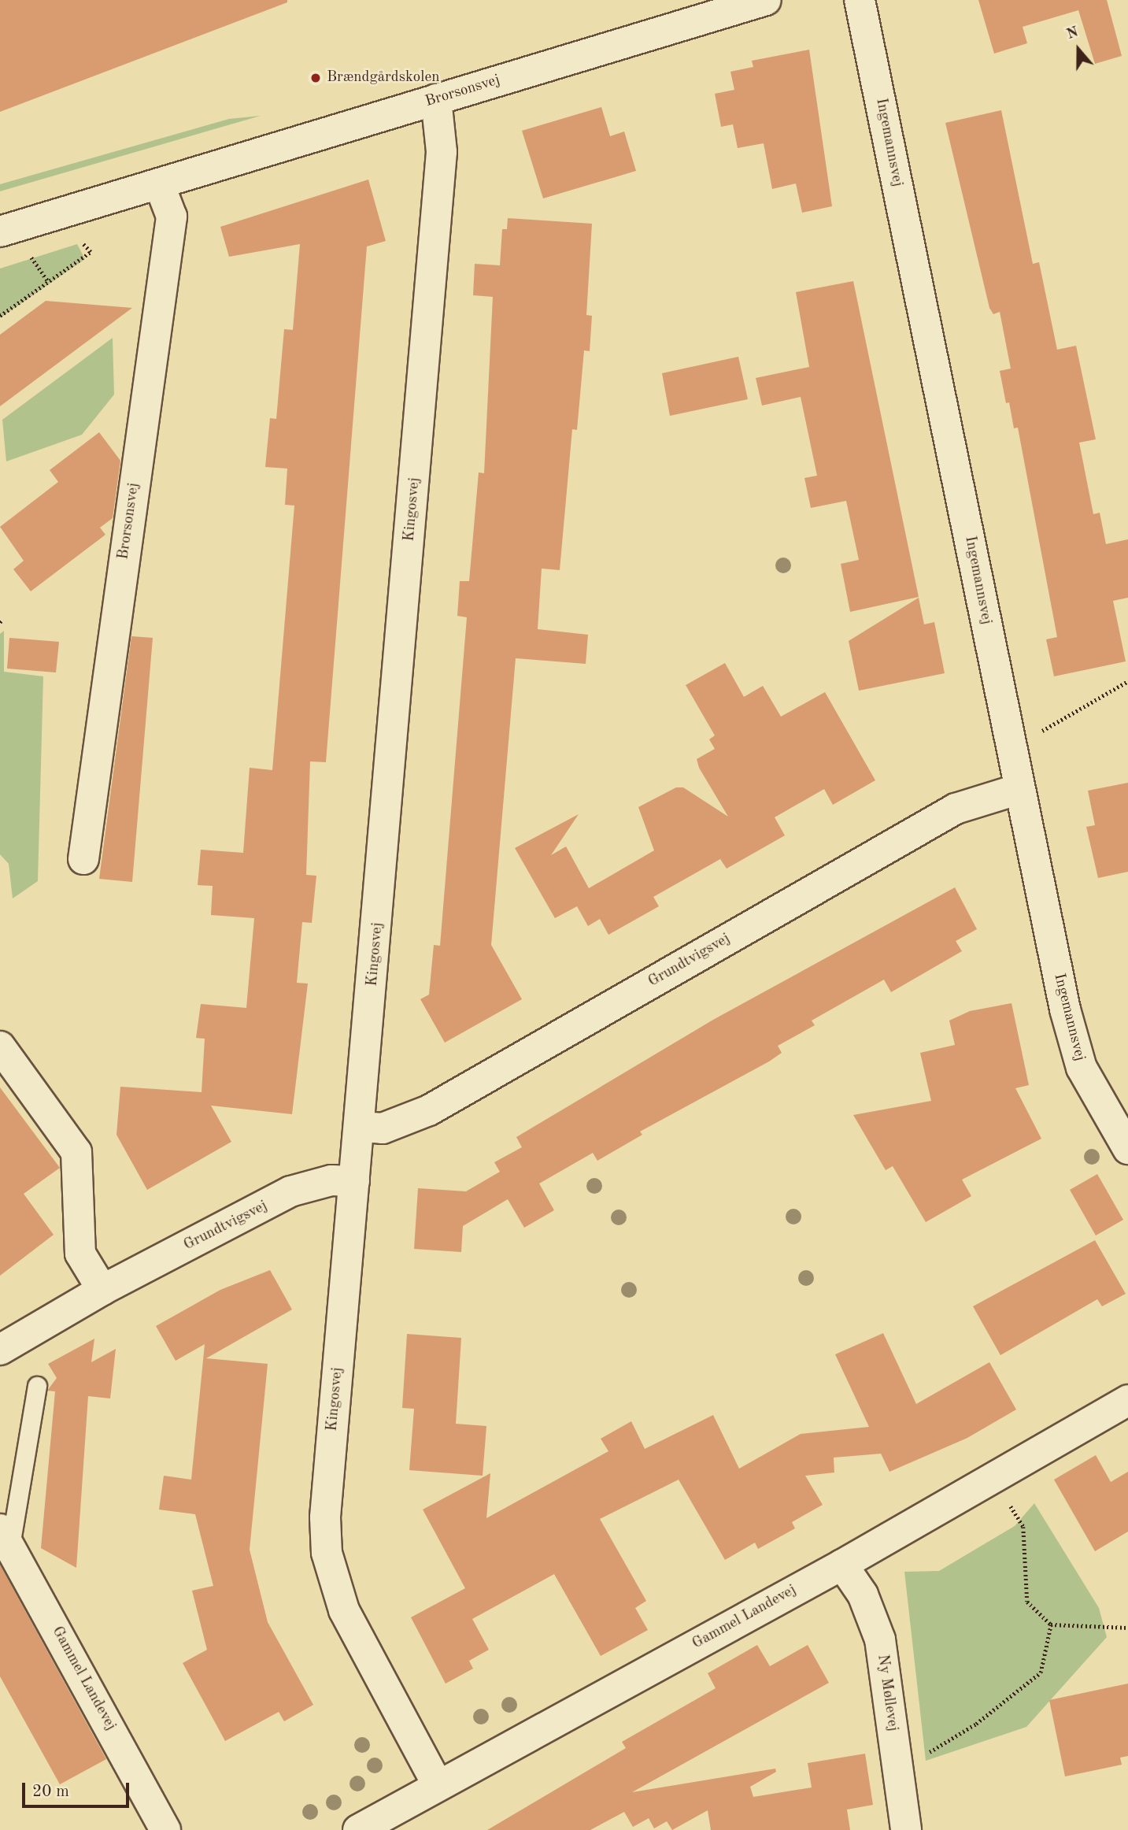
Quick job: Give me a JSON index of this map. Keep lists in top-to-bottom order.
{
  "streets": {
    "street": [
      "Brorsonsvej",
      "Ingemannsvej",
      "Kingosvej",
      "Grundtvigsvej",
      "Gammel Landevej",
      "Ny Møllevej"
    ]
  },
  "crossings": [
    ["Brorsonsvej", "Kingosvej"],
    ["Ingemannsvej", "Grundtvigsvej"],
    ["Kingosvej", "Grundtvigsvej"],
    ["Kingosvej", "Gammel Landevej"],
    ["Gammel Landevej", "Ny Møllevej"]
  ],
  "places": ["Brændgårdskolen"],
  "scale_bar": "20 m",
  "north": "top"
}
